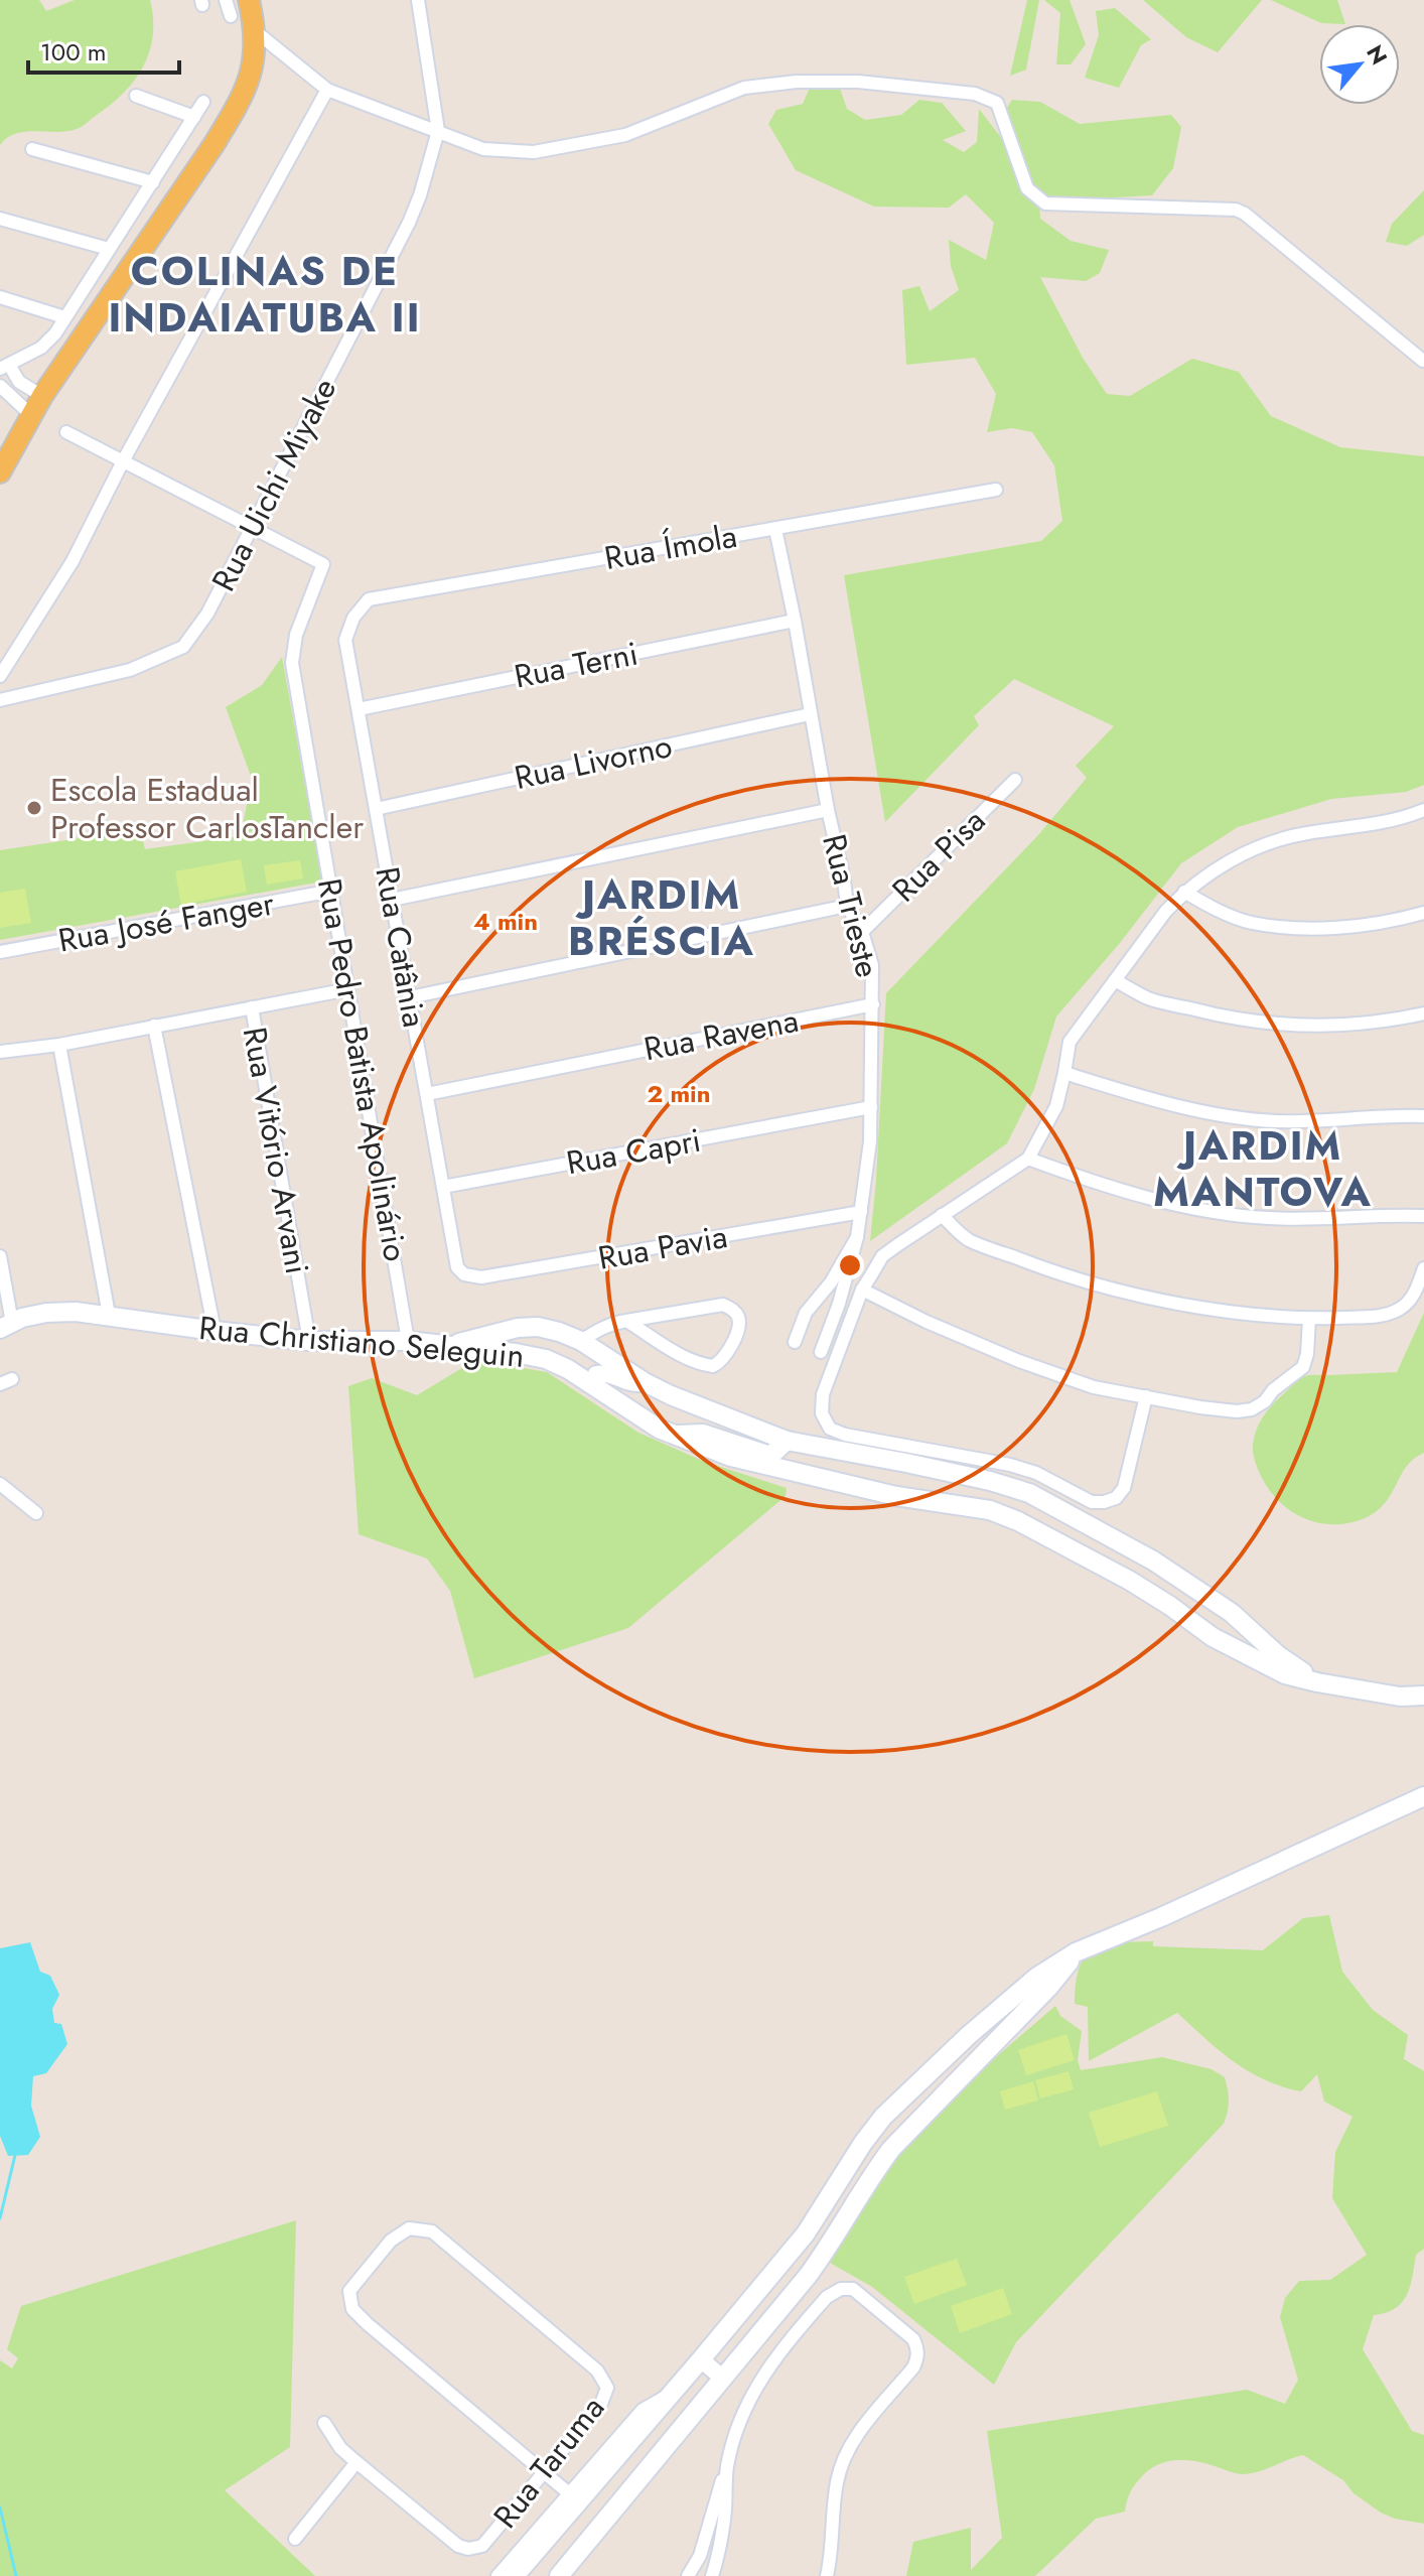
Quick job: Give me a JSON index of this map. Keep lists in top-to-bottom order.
{
  "streets": {
    "main road": ["Rua Christiano Seleguin"],
    "street": [
      "Rua Uichi Miyake",
      "Rua Ímola",
      "Rua Terni",
      "Rua Livorno",
      "Rua Pisa",
      "Rua Trieste",
      "Rua José Fanger",
      "Rua Catânia",
      "Rua Ravena",
      "Rua Pedro Batista Apolinário",
      "Rua Vitório Arvani",
      "Rua Capri",
      "Rua Pavia",
      "Rua Taruma"
    ]
  },
  "crossings": [
    ["Rua Uichi Miyake", "Rua Pedro Batista Apolinário"],
    ["Rua Ímola", "Rua Trieste"],
    ["Rua Ímola", "Rua Catânia"],
    ["Rua Terni", "Rua Trieste"],
    ["Rua Terni", "Rua Catânia"],
    ["Rua Livorno", "Rua Trieste"],
    ["Rua Livorno", "Rua Catânia"],
    ["Rua Pisa", "Rua Trieste"],
    ["Rua Trieste", "Rua Ravena"],
    ["Rua Trieste", "Rua Capri"],
    ["Rua Trieste", "Rua Pavia"],
    ["Rua José Fanger", "Rua Pedro Batista Apolinário"],
    ["Rua Catânia", "Rua Ravena"],
    ["Rua Catânia", "Rua Capri"],
    ["Rua Catânia", "Rua Pavia"],
    ["Rua Pedro Batista Apolinário", "Rua Christiano Seleguin"],
    ["Rua Vitório Arvani", "Rua Christiano Seleguin"]
  ],
  "districts": ["COLINAS DE INDAIATUBA II", "JARDIM BRÉSCIA", "JARDIM MANTOVA"],
  "places": ["Escola Estadual Professor CarlosTancler"],
  "scale_bar": "100 m",
  "north": "top right",
  "rings": ["4 min", "2 min"]
}
